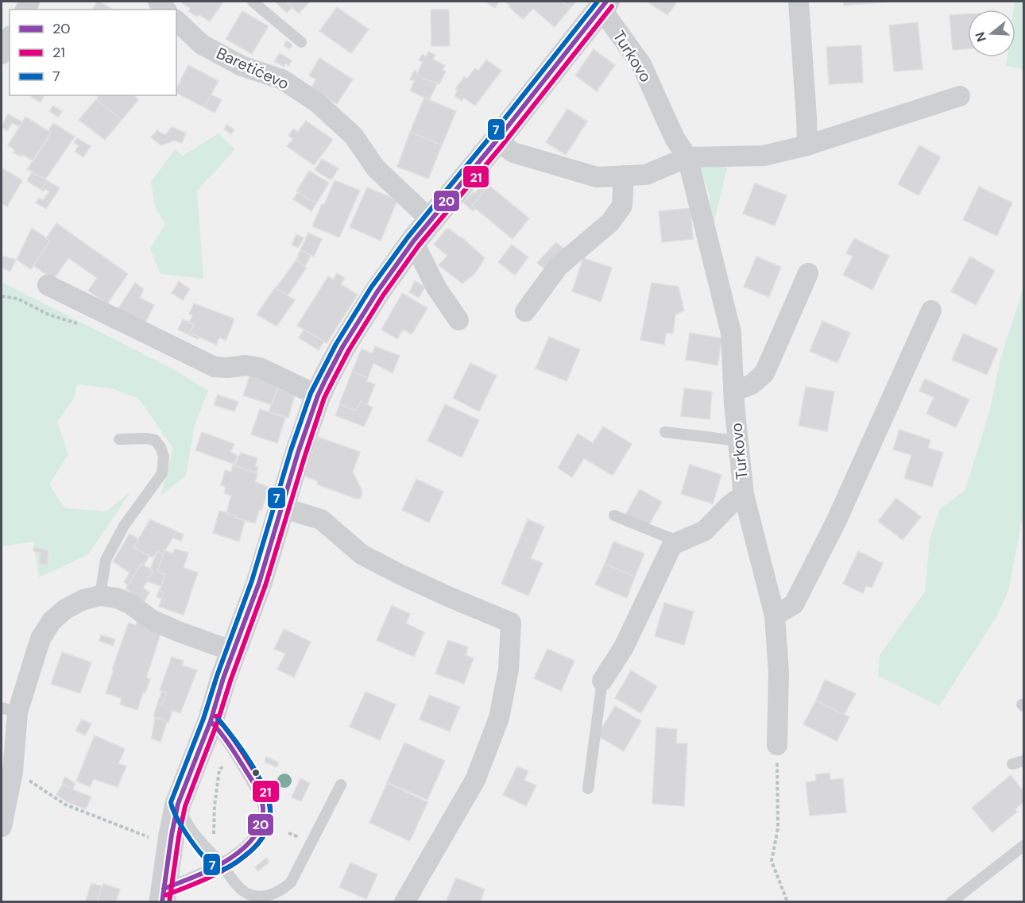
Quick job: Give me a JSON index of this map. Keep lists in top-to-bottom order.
{
  "streets": {
    "main road": ["Turkovo"],
    "street": ["Baretićevo"]
  },
  "crossings": [
    ["Turkovo", "Baretićevo"]
  ],
  "lines": ["transit line 20", "transit line 7", "transit line 21"],
  "legend": ["20", "21", "7"],
  "north": "left"
}
